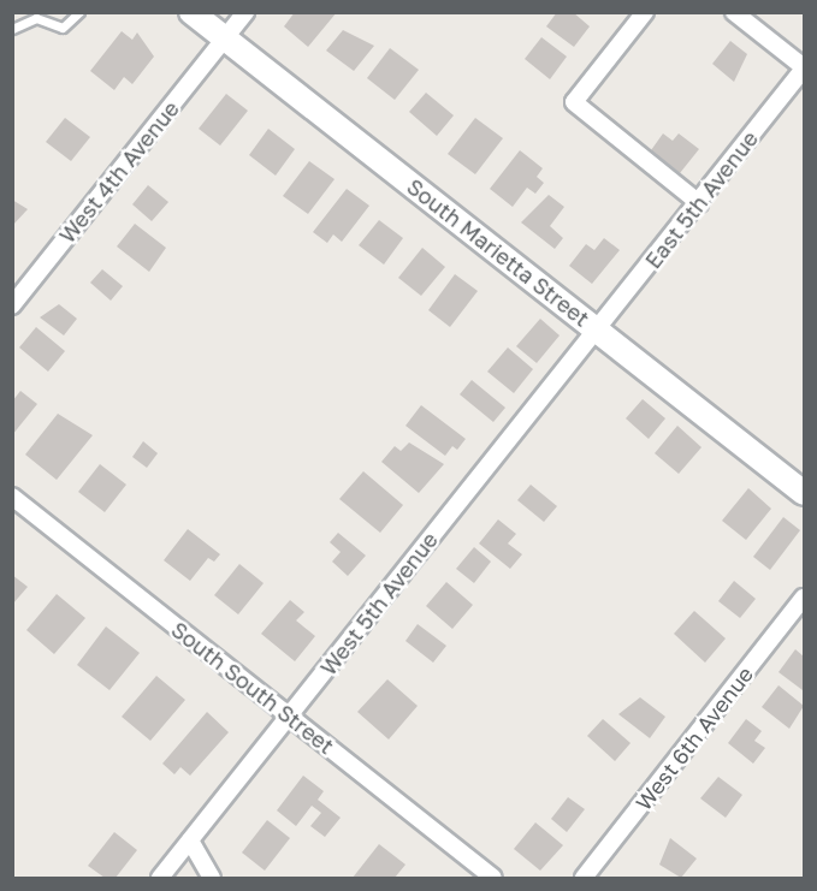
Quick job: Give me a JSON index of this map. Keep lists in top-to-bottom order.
{
  "streets": {
    "main road": ["South Marietta Street"],
    "street": [
      "West 4th Avenue",
      "East 5th Avenue",
      "West 5th Avenue",
      "South South Street",
      "West 6th Avenue"
    ]
  },
  "crossings": [
    ["West 4th Avenue", "South Marietta Street"],
    ["East 5th Avenue", "South Marietta Street"],
    ["East 5th Avenue", "West 5th Avenue"],
    ["South Marietta Street", "West 5th Avenue"],
    ["West 5th Avenue", "South South Street"]
  ]
}
